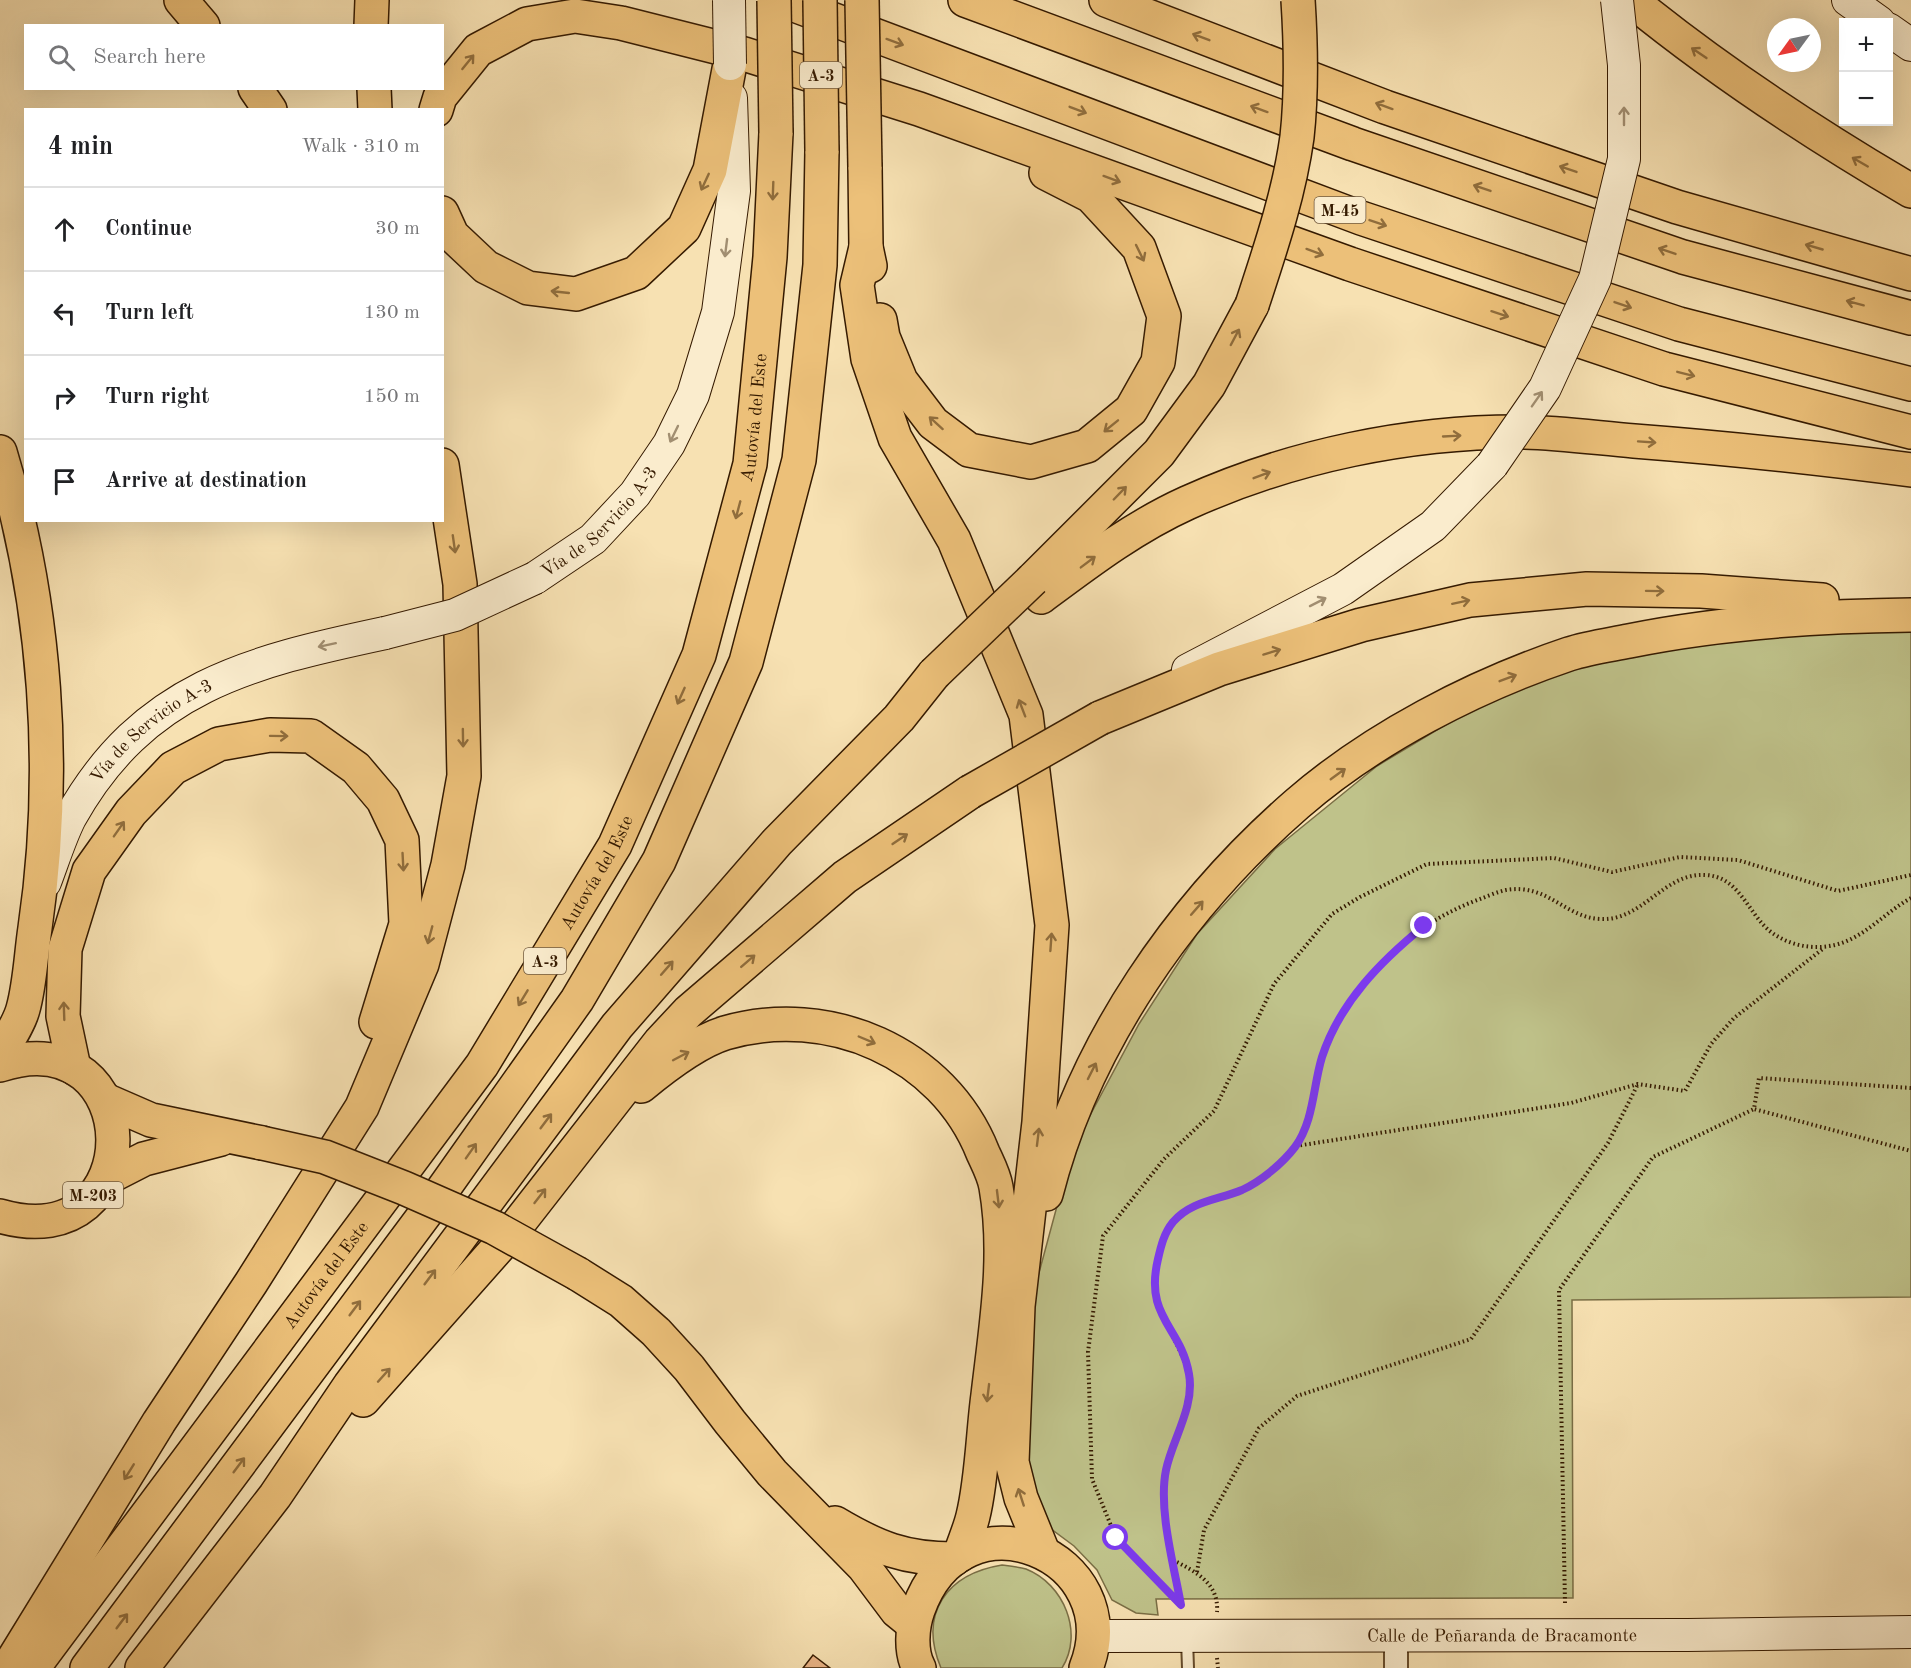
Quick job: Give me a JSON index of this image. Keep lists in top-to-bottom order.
{
  "streets": {
    "main road": [
      "A-3",
      "M-45",
      "Autovía del Este",
      "Vía de Servicio A-3",
      "M-203",
      "Calle de Peñaranda de Bracamonte"
    ]
  },
  "north": "bottom left",
  "page": {
    "map_buttons": ["+", "−"],
    "search": "Search here",
    "heading": ["4 min", "Walk · 310 m"],
    "list": [
      ["Continue", "30 m"],
      ["Turn left", "130 m"],
      ["Turn right", "150 m"],
      "Arrive at destination"
    ]
  }
}
